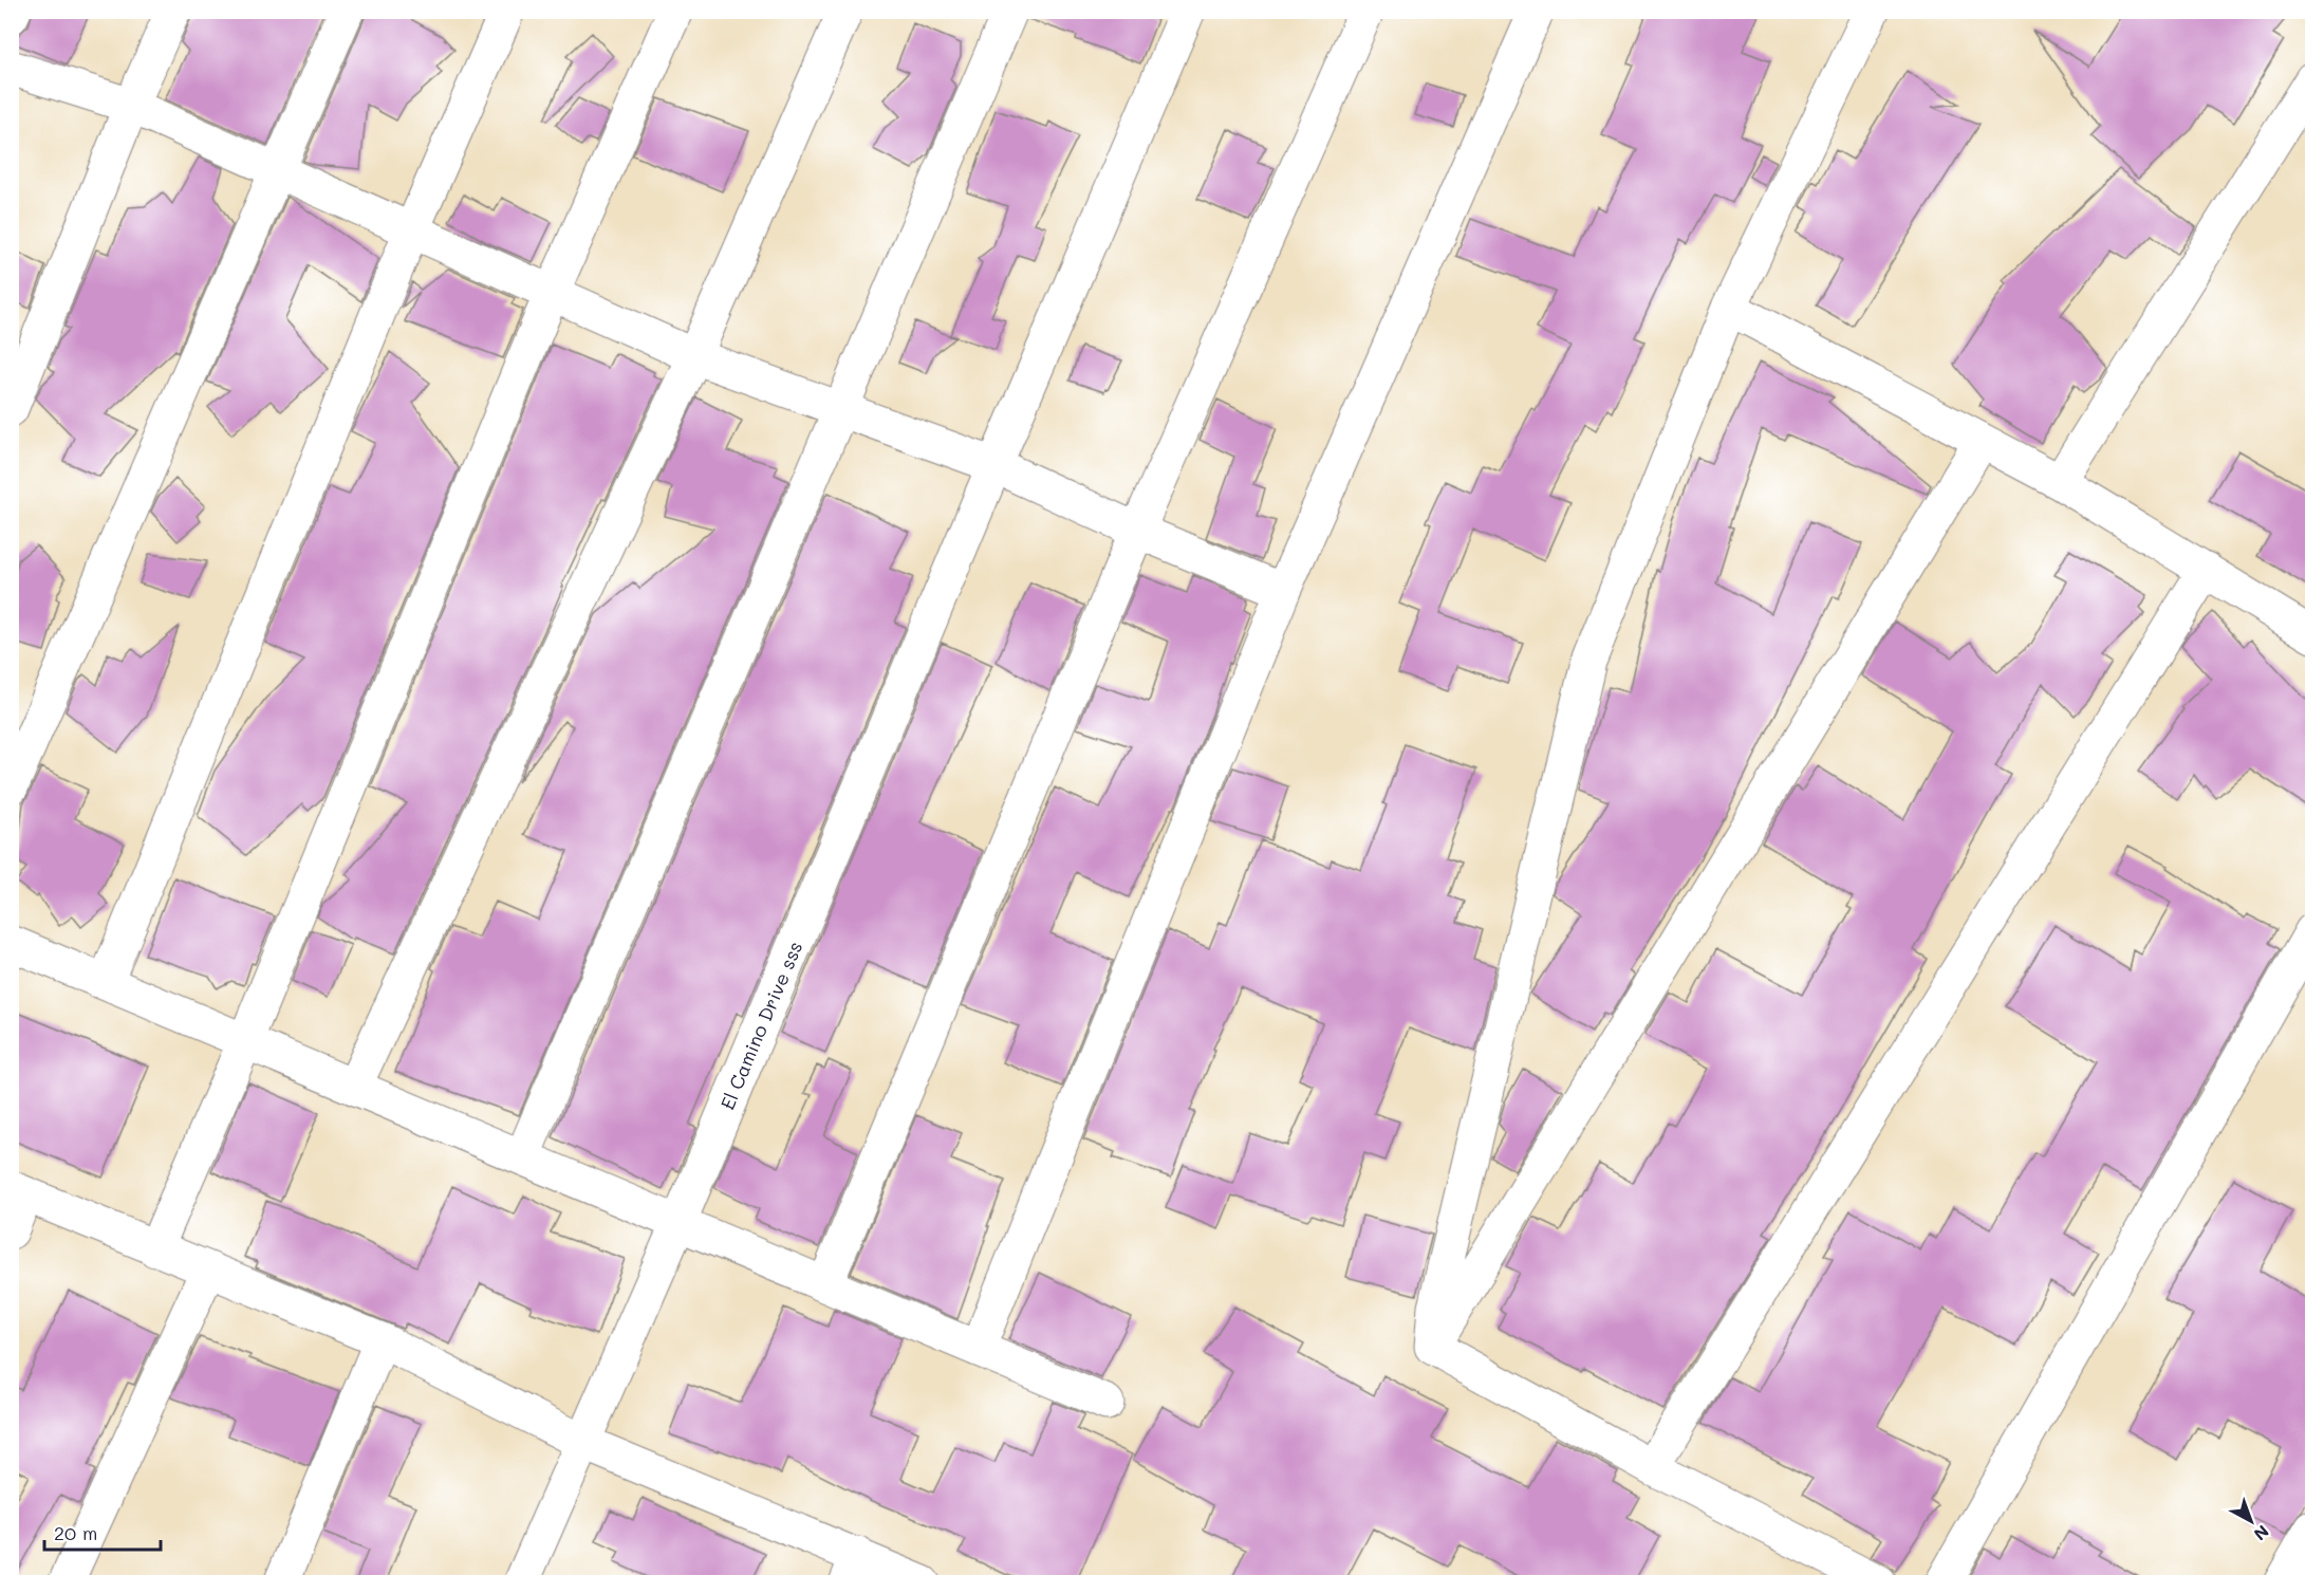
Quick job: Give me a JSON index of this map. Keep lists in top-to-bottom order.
{
  "streets": {
    "street": ["El Camino Drive sss"]
  },
  "scale_bar": "20 m",
  "north": "bottom right"
}
